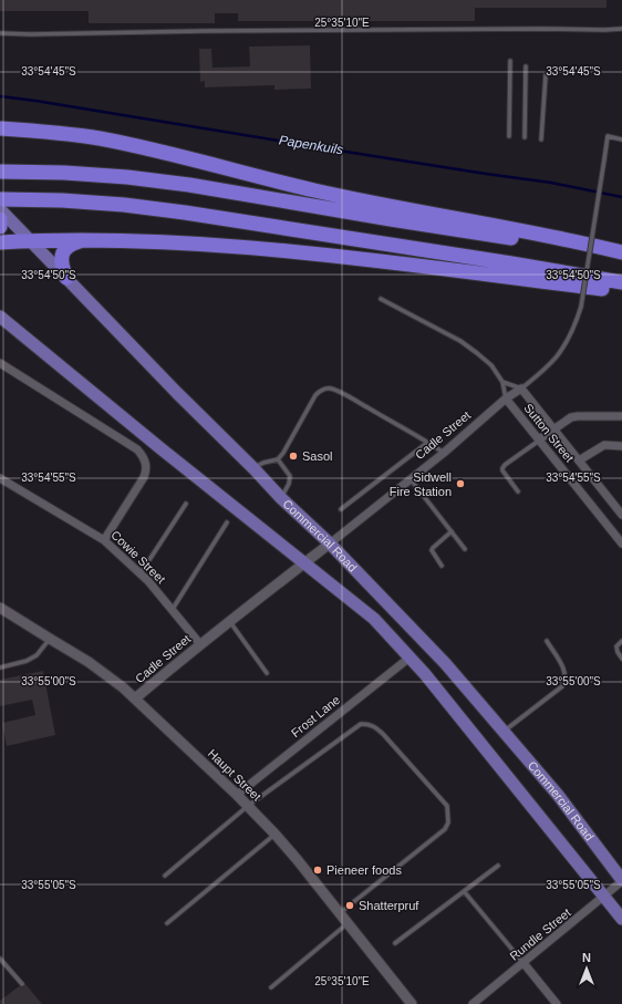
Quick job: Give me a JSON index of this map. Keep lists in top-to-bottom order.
{
  "streets": {
    "main road": ["Commercial Road"],
    "street": [
      "Sutton Street",
      "Cadle Street",
      "Cowie Street",
      "Frost Lane",
      "Haupt Street",
      "Rundle Street"
    ]
  },
  "crossings": [
    ["Sutton Street", "Cadle Street"],
    ["Cadle Street", "Commercial Road"],
    ["Cadle Street", "Cowie Street"],
    ["Cadle Street", "Haupt Street"],
    ["Commercial Road", "Rundle Street"],
    ["Frost Lane", "Haupt Street"]
  ],
  "water": ["Papenkuils"],
  "places": [
    "Sasol",
    "Sidwell Fire Station",
    "Pieneer foods",
    "Shatterpruf"
  ],
  "north": "top",
  "coordinates": [
    "25°35'10\"E",
    "33°54'45\"S",
    "33°54'50\"S",
    "33°54'55\"S",
    "33°55'00\"S",
    "33°55'05\"S"
  ]
}
